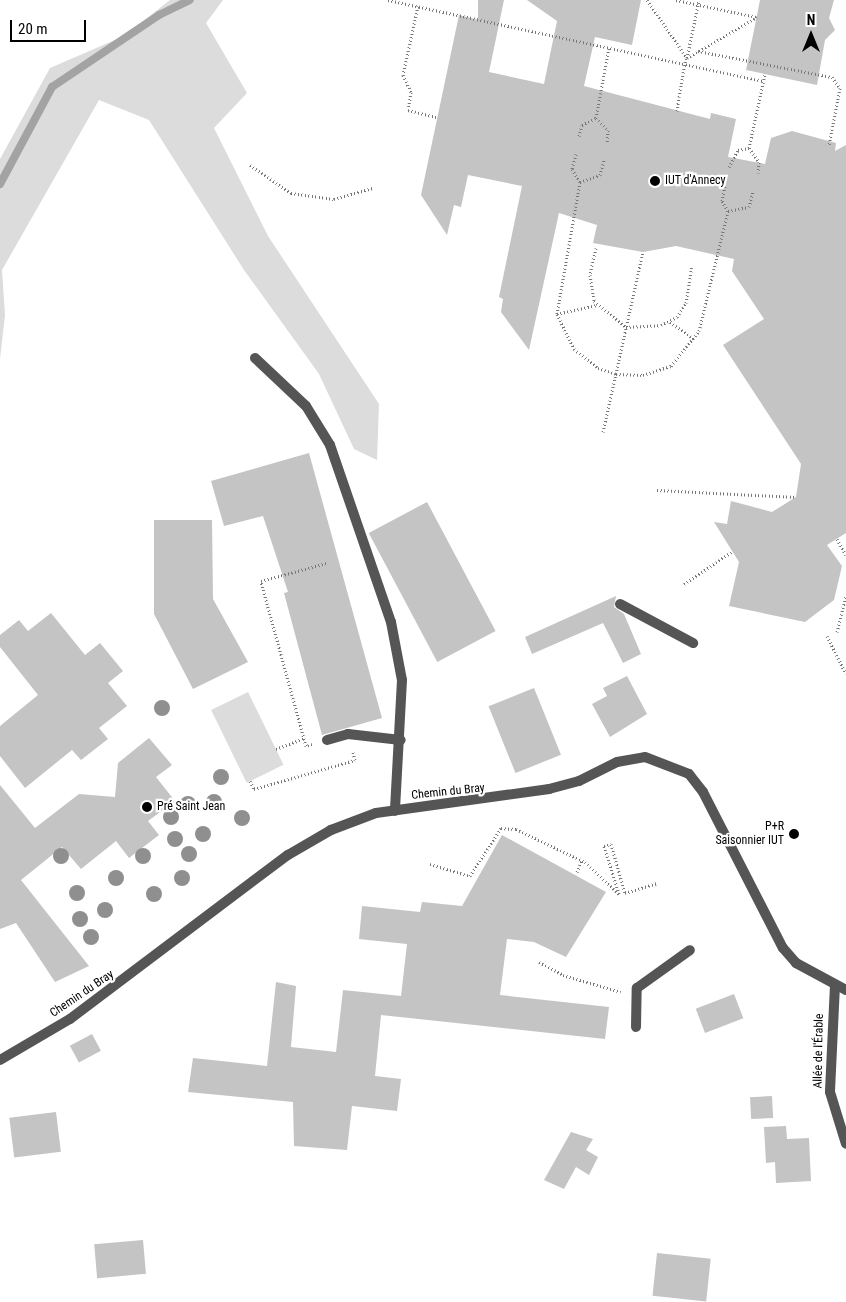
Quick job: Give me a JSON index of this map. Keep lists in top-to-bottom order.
{
  "streets": {
    "street": ["Chemin du Bray", "Allée de l'Érable"]
  },
  "crossings": [
    ["Chemin du Bray", "Allée de l'Érable"]
  ],
  "places": ["IUT d'Annecy", "Pré Saint Jean", "P+R Saisonnier IUT"],
  "scale_bar": "20 m",
  "north": "top"
}
